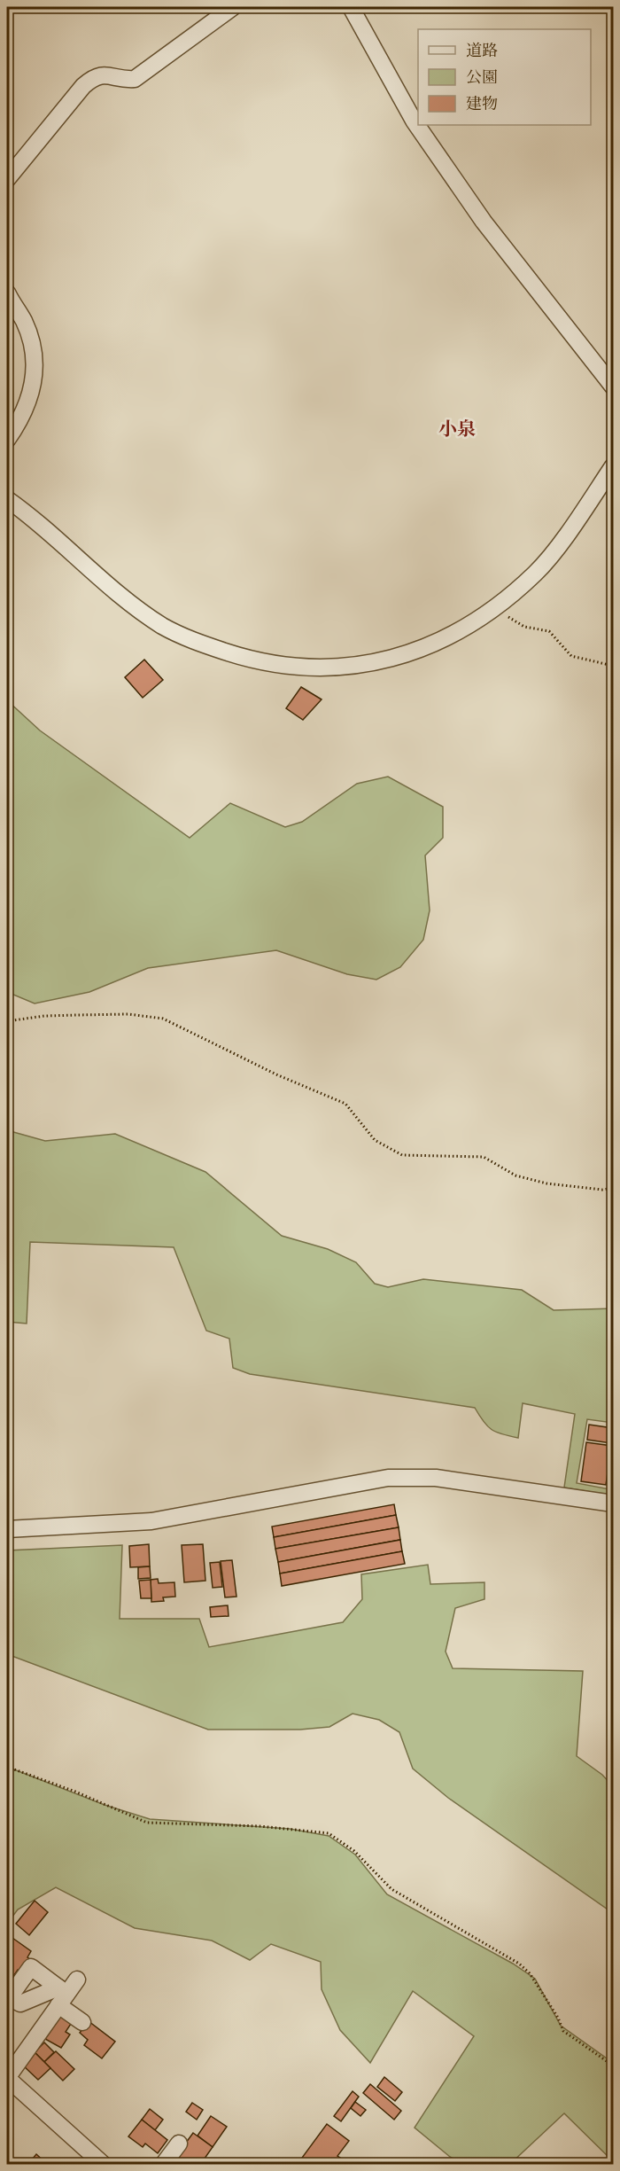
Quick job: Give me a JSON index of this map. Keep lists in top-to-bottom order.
{
  "districts": ["小泉"],
  "legend": ["道路", "公園", "建物"]
}
